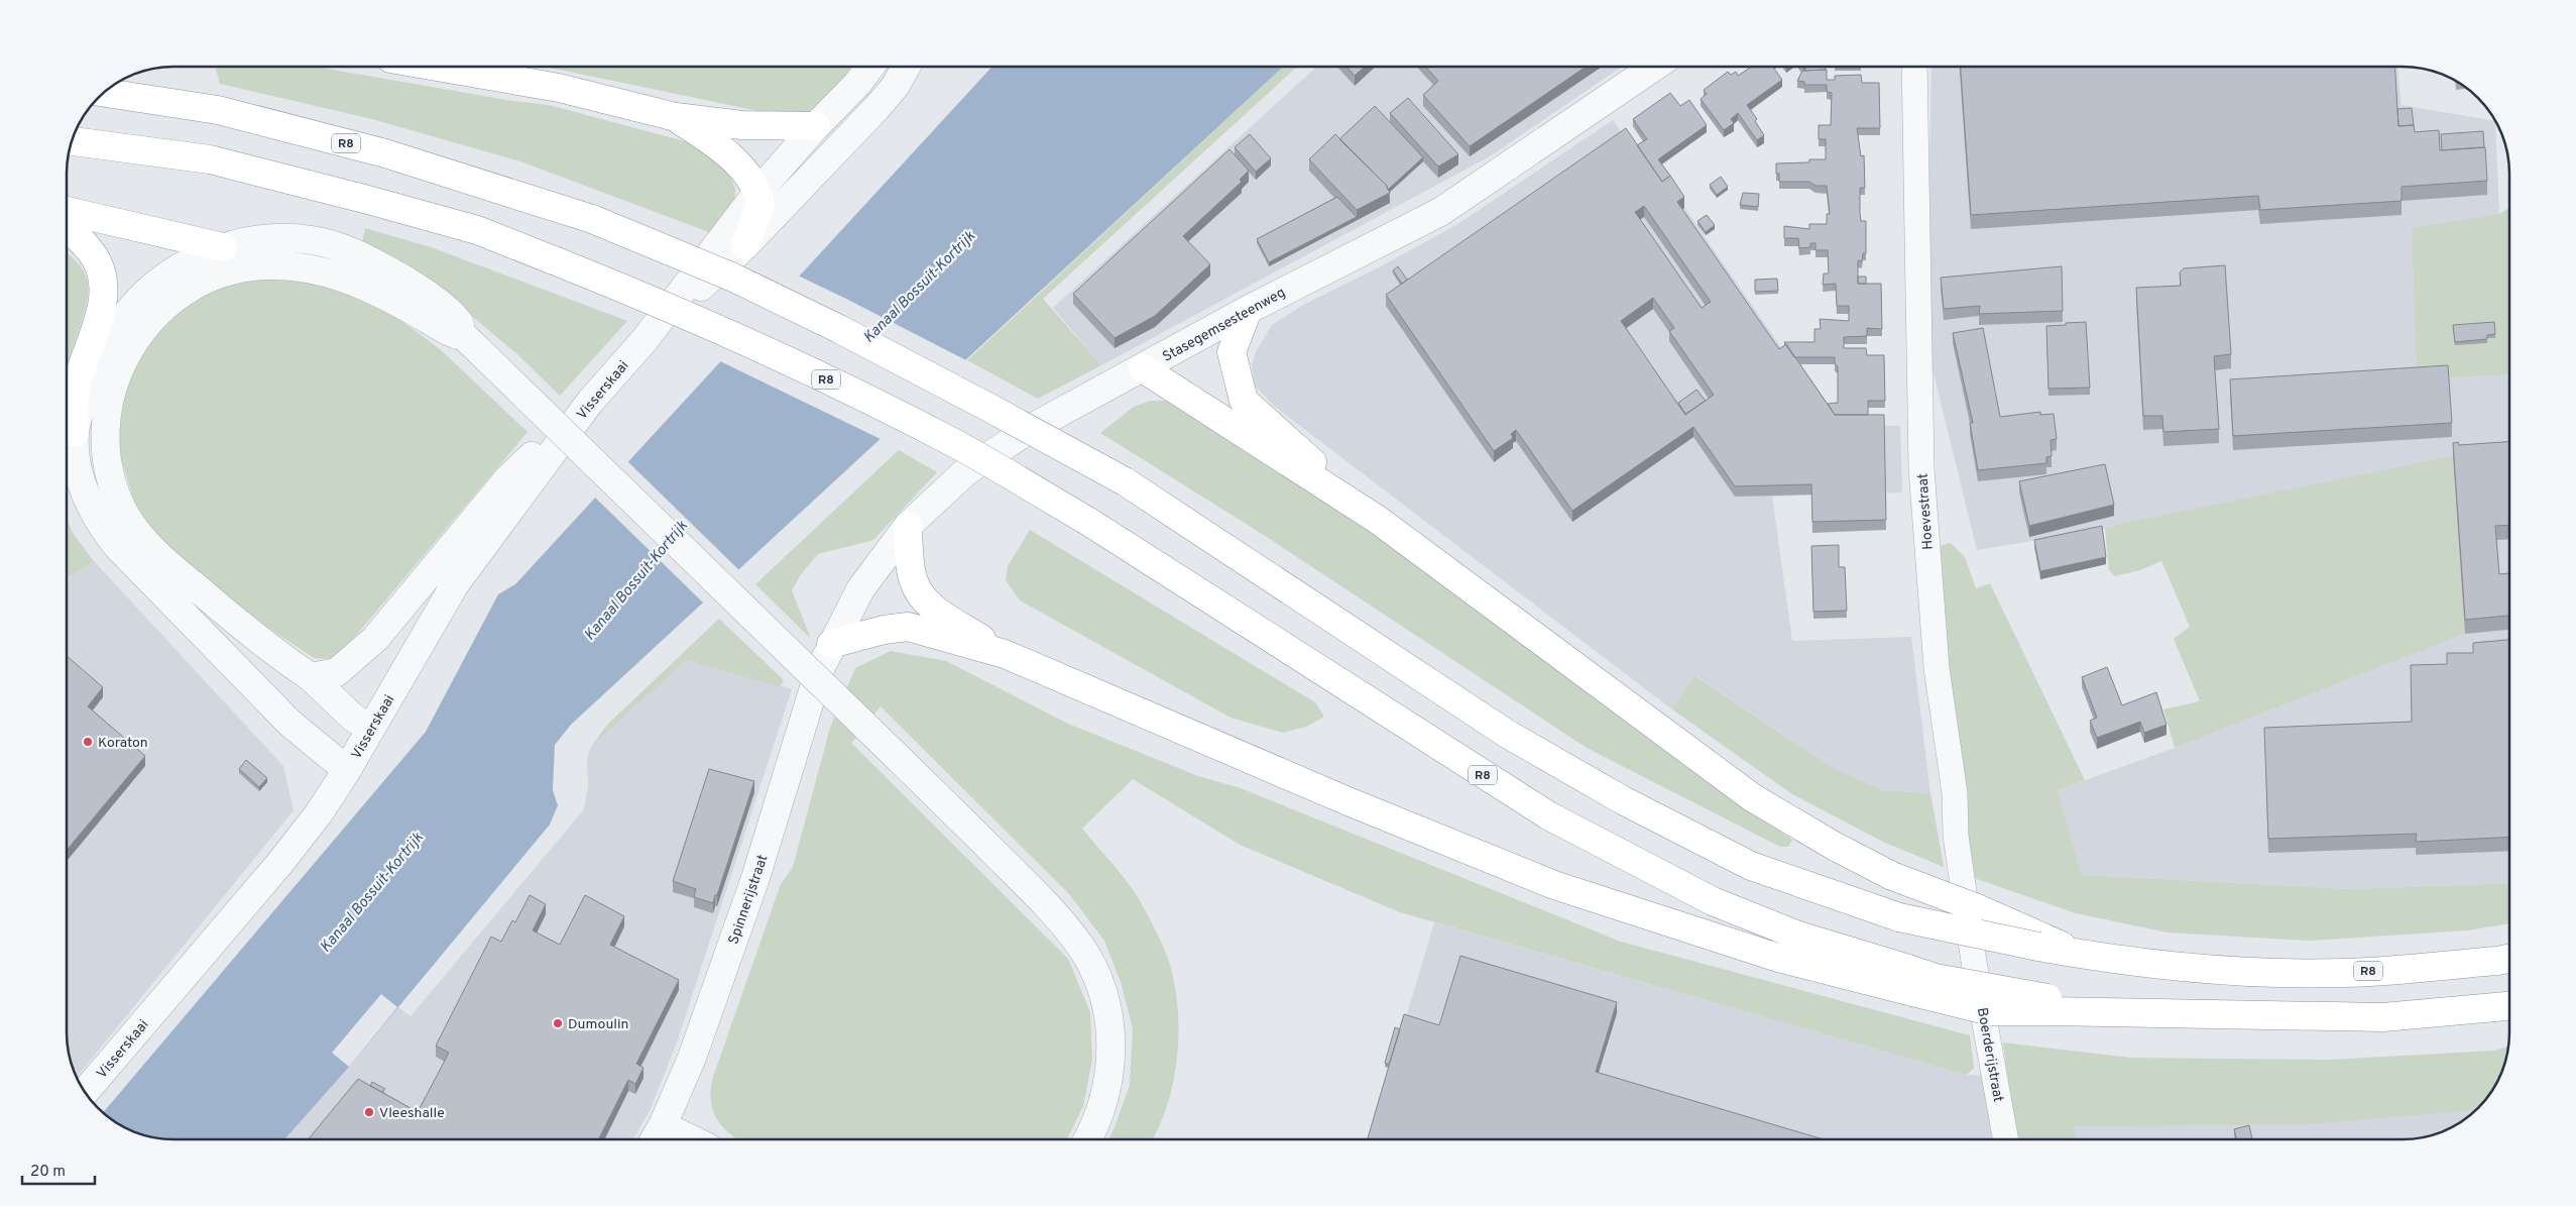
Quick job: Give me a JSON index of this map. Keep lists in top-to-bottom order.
{
  "streets": {
    "highway": ["R8"],
    "street": [
      "Stasegemsesteenweg",
      "Visserskaai",
      "Hoevestraat",
      "Spinnerijstraat",
      "Boerderijstraat"
    ]
  },
  "crossings": [
    ["Stasegemsesteenweg", "Spinnerijstraat"],
    ["Hoevestraat", "Boerderijstraat"]
  ],
  "water": ["Kanaal Bossuit-Kortrijk"],
  "places": ["Koraton", "Dumoulin", "Vleeshalle"],
  "scale_bar": "20 m"
}
